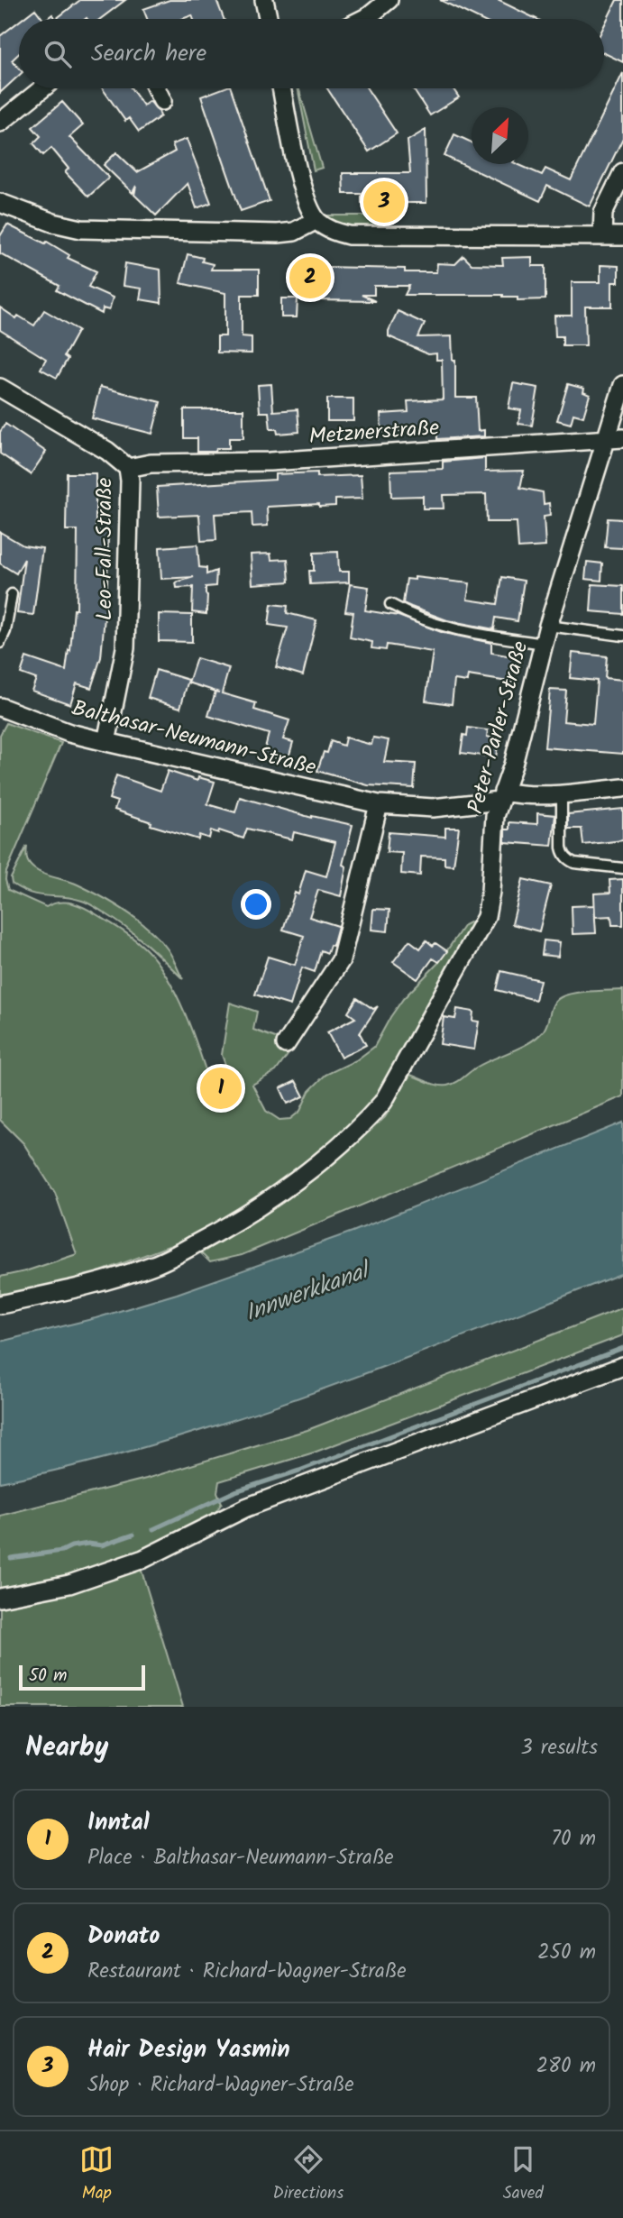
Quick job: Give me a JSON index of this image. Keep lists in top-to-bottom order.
{
  "streets": {
    "street": [
      "Metznerstraße",
      "Leo-Fall-Straße",
      "Peter-Parler-Straße",
      "Balthasar-Neumann-Straße"
    ]
  },
  "crossings": [
    ["Metznerstraße", "Leo-Fall-Straße"],
    ["Metznerstraße", "Peter-Parler-Straße"],
    ["Leo-Fall-Straße", "Balthasar-Neumann-Straße"],
    ["Peter-Parler-Straße", "Balthasar-Neumann-Straße"]
  ],
  "water": ["Innwerkkanal"],
  "scale_bar": "50 m",
  "north": "top right",
  "page": {
    "search": "Search here",
    "pins": ["3", "2", "1"],
    "scale": "50 m",
    "heading": ["Nearby", "3 results"],
    "list": [
      {
        "mark": "1",
        "name": "Inntal",
        "note": "Place · Balthasar-Neumann-Straße",
        "value": "70 m"
      },
      {
        "mark": "2",
        "name": "Donato",
        "note": "Restaurant · Richard-Wagner-Straße",
        "value": "250 m"
      },
      {
        "mark": "3",
        "name": "Hair Design Yasmin",
        "note": "Shop · Richard-Wagner-Straße",
        "value": "280 m"
      }
    ],
    "nav": ["Map", "Directions", "Saved"]
  }
}
